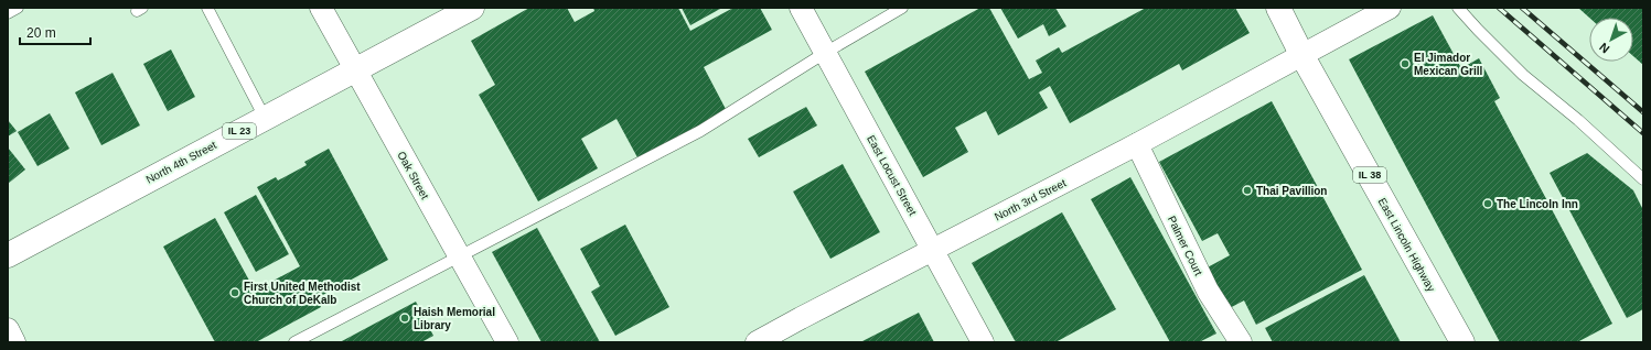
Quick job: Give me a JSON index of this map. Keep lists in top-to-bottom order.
{
  "streets": {
    "main road": [
      "IL 23",
      "North 4th Street",
      "IL 38",
      "East Lincoln Highway"
    ],
    "street": [
      "Oak Street",
      "East Locust Street",
      "North 3rd Street",
      "Palmer Court"
    ]
  },
  "crossings": [
    ["North 4th Street", "Oak Street"],
    ["East Locust Street", "North 3rd Street"],
    ["North 3rd Street", "East Lincoln Highway"],
    ["North 3rd Street", "Palmer Court"]
  ],
  "places": [
    "El Jimador Mexican Grill",
    "Thai Pavillion",
    "The Lincoln Inn",
    "First United Methodist Church of DeKalb",
    "Haish Memorial Library"
  ],
  "scale_bar": "20 m",
  "north": "bottom left"
}
